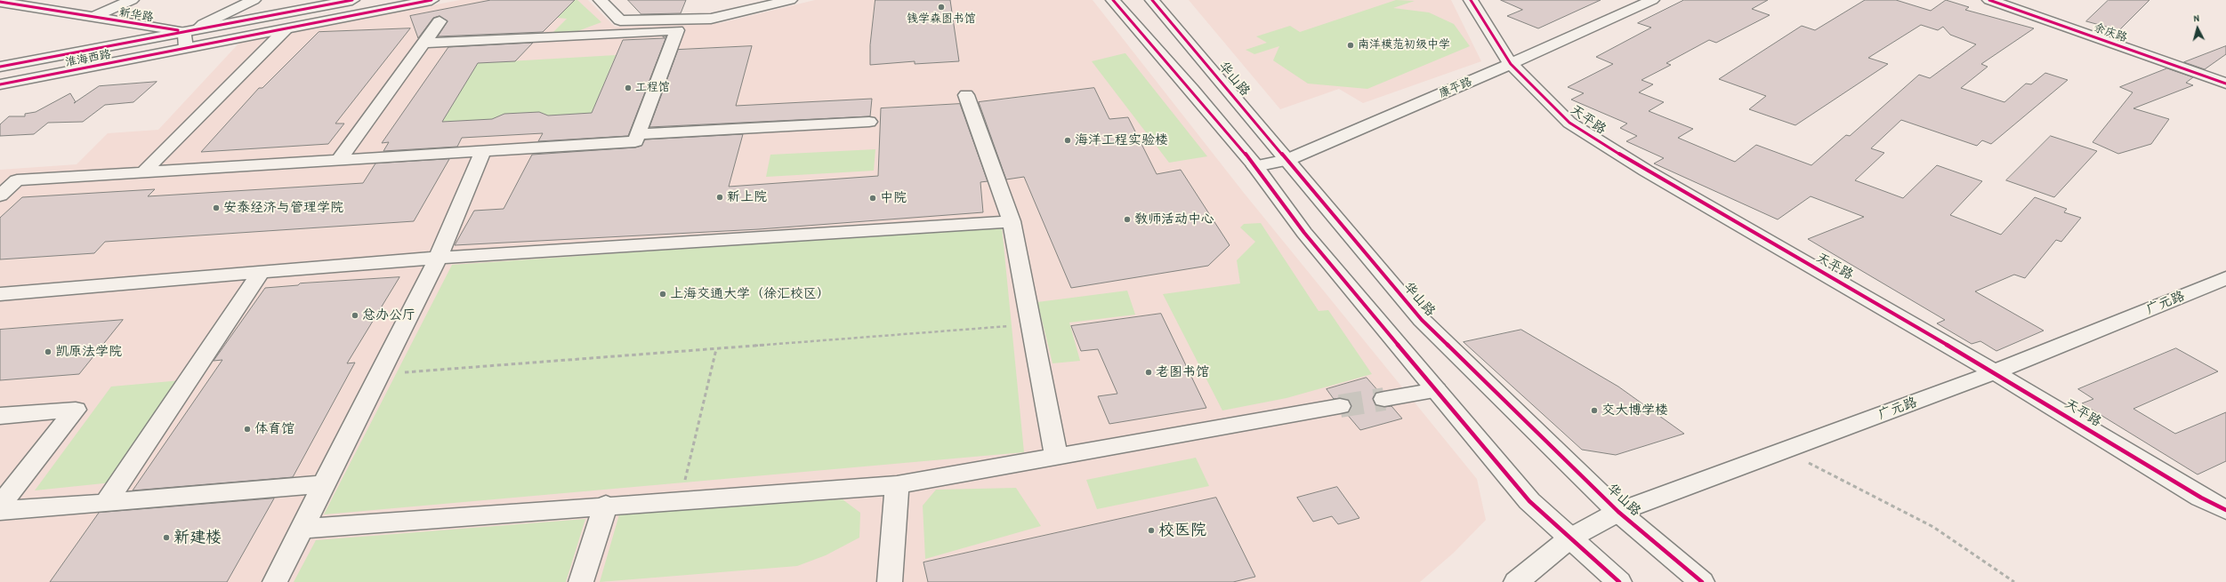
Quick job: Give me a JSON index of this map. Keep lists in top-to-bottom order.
{
  "streets": {
    "street": [
      "新华路",
      "余庆路",
      "淮海西路",
      "华山路",
      "康平路",
      "天平路",
      "广元路"
    ]
  },
  "crossings": [
    ["新华路", "淮海西路"],
    ["华山路", "康平路"],
    ["华山路", "广元路"],
    ["康平路", "天平路"],
    ["天平路", "广元路"]
  ],
  "places": [
    "钱学森图书馆",
    "南洋模范初级中学",
    "工程馆",
    "海洋工程实验楼",
    "新上院",
    "中院",
    "安泰经济与管理学院",
    "教师活动中心",
    "上海交通大学（徐汇校区）",
    "总办公厅",
    "凯原法学院",
    "老图书馆",
    "交大博学楼",
    "体育馆",
    "校医院",
    "新建楼"
  ],
  "north": "top"
}
